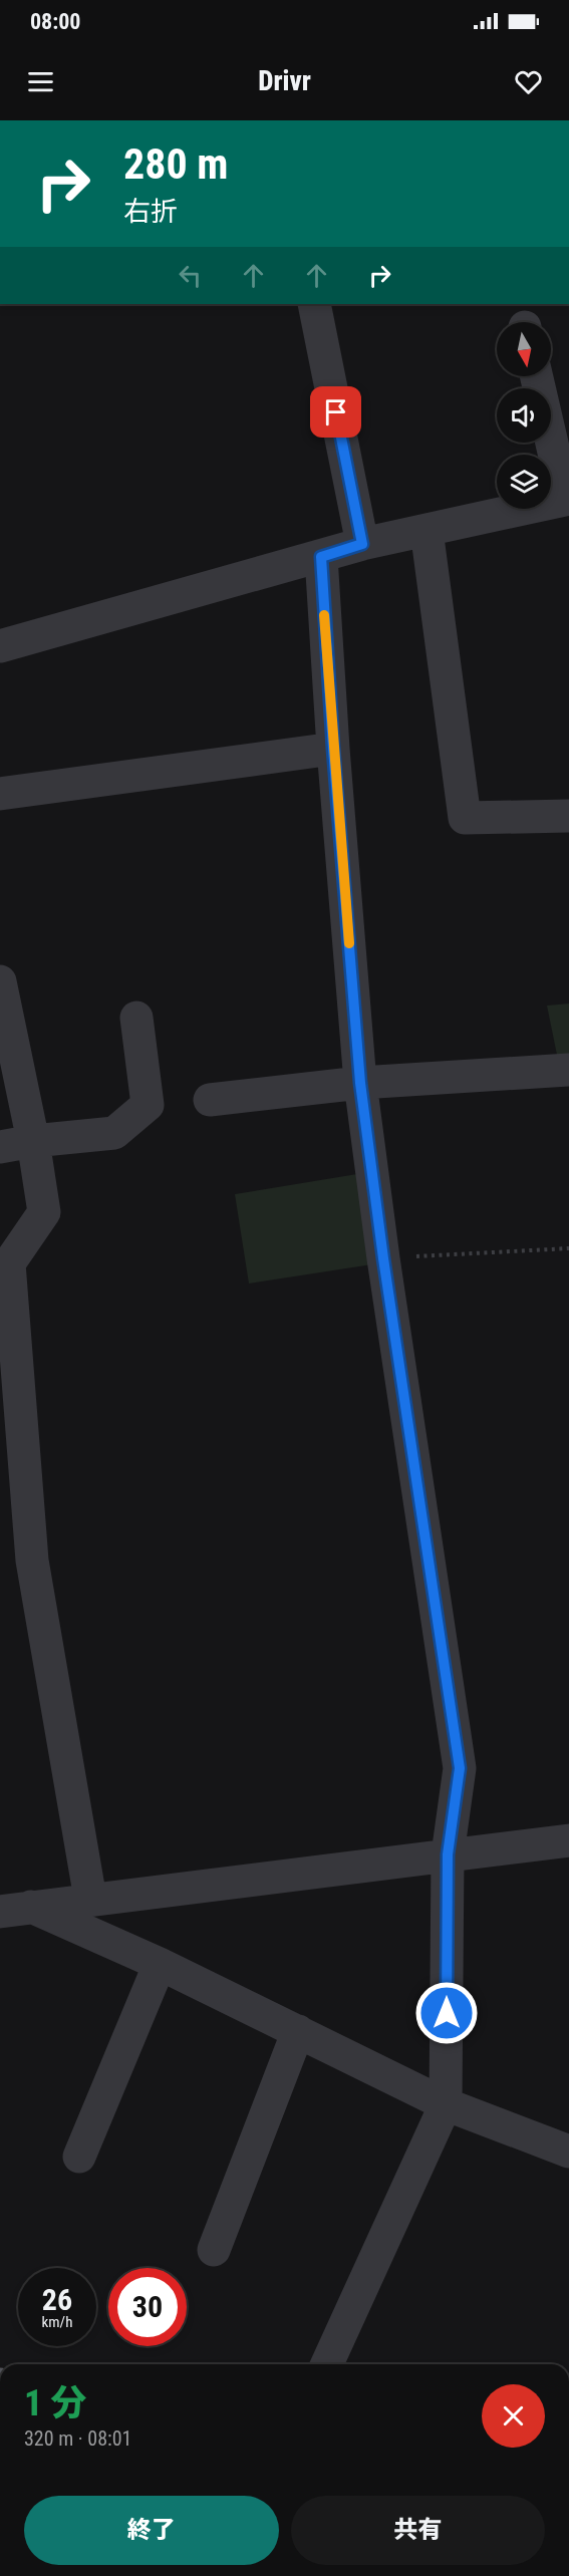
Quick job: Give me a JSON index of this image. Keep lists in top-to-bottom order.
{
  "north": "bottom",
  "page": {
    "status": "08:00",
    "header": "Drivr",
    "turn": ["280 m", "右折"],
    "speed": "26 km/h",
    "limit": "30",
    "heading": ["1 分", "320 m · 08:01"],
    "buttons": ["終了", "共有"]
  }
}
